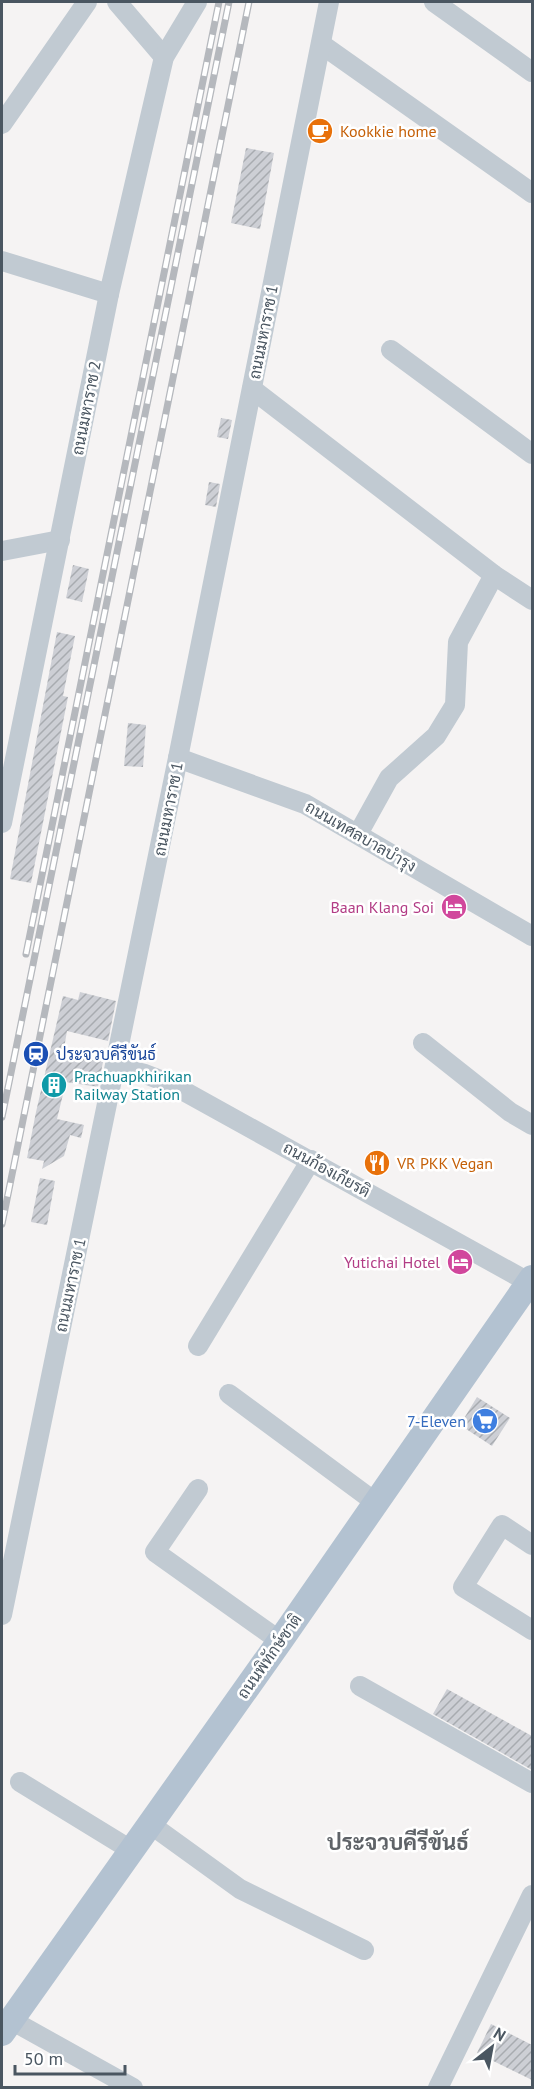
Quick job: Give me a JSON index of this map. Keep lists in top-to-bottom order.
{
  "streets": {
    "main road": ["ถนนพิทักษ์ชาติ"],
    "street": [
      "ถนนมหาราช 1",
      "ถนนมหาราช 2",
      "ถนนเทศลบาลบำรุง",
      "ถนนก้องเกียรติ"
    ]
  },
  "crossings": [
    ["ถนนมหาราช 1", "ถนนเทศลบาลบำรุง"],
    ["ถนนมหาราช 1", "ถนนก้องเกียรติ"],
    ["ถนนก้องเกียรติ", "ถนนพิทักษ์ชาติ"]
  ],
  "districts": ["ประจวบคีรีขันธ์"],
  "places": {
    "cafe": ["Kookkie home"],
    "hotel": ["Baan Klang Soi", "Yutichai Hotel"],
    "station": ["ประจวบคีรีขันธ์"],
    "building": ["Prachuapkhirikan Railway Station"],
    "restaurant": ["VR PKK Vegan"],
    "supermarket": ["7-Eleven"]
  },
  "scale_bar": "50 m",
  "north": "top right"
}
